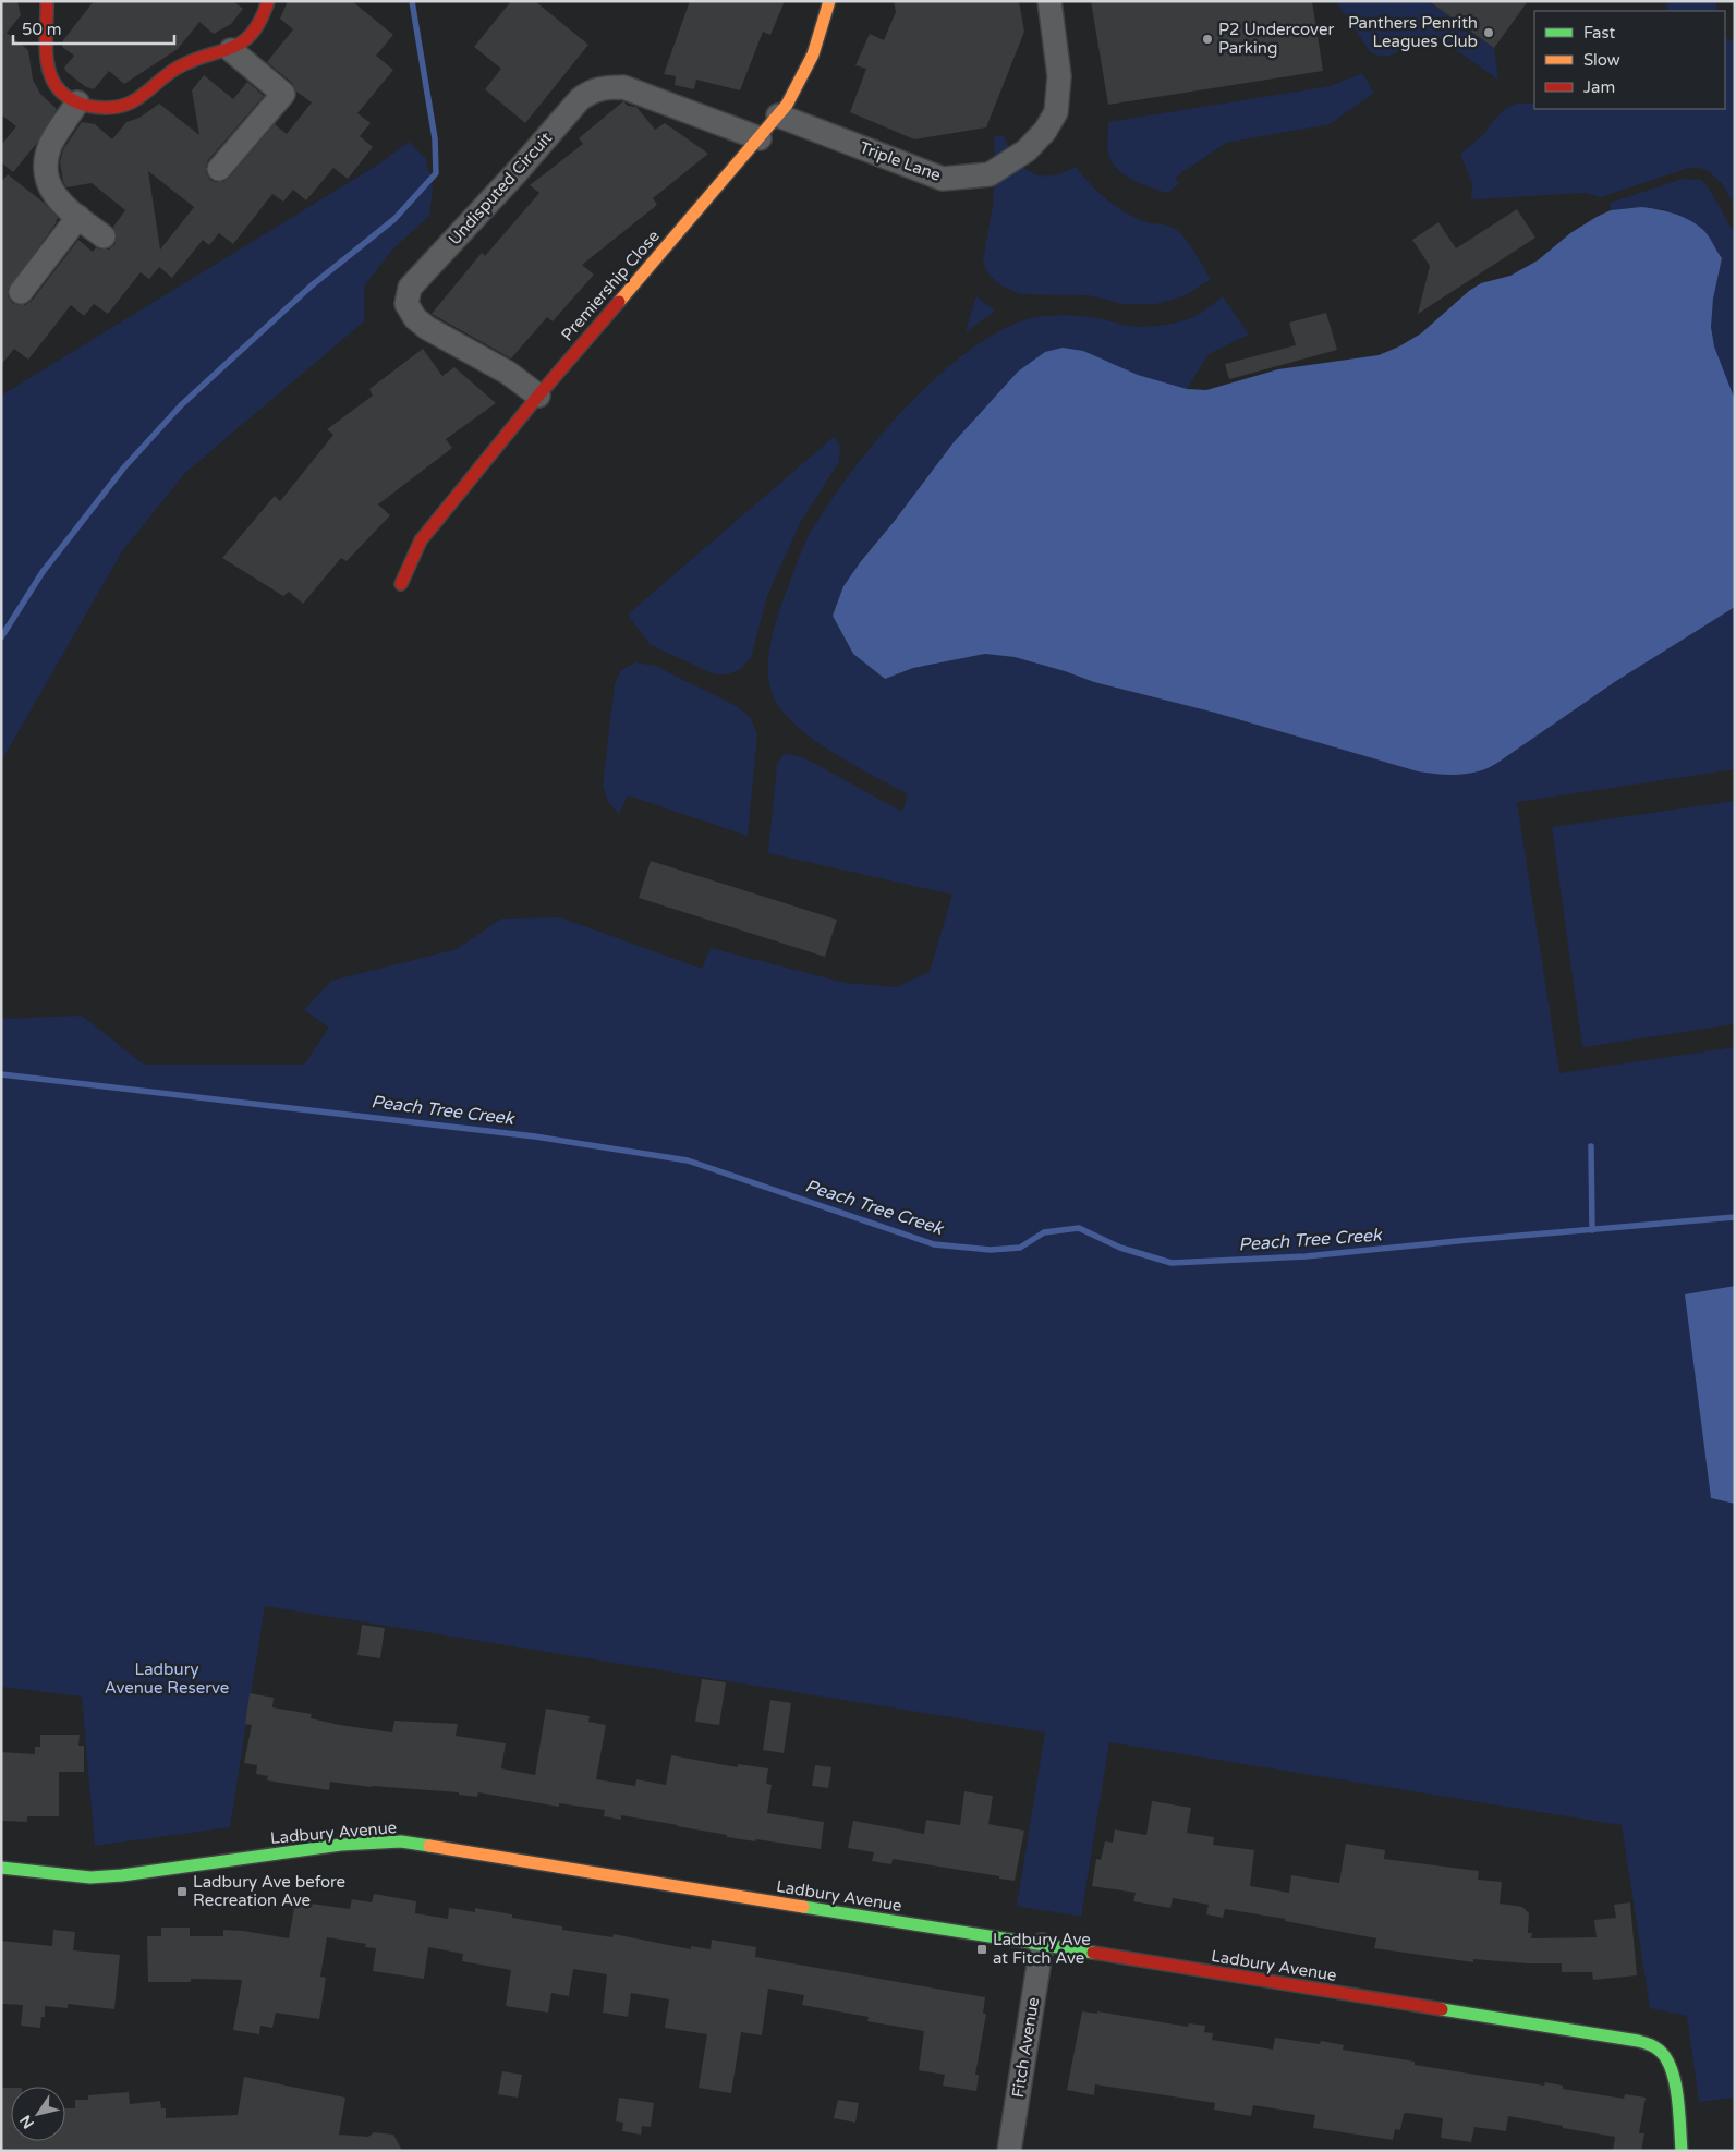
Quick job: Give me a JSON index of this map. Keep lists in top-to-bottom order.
{
  "streets": {
    "street": [
      "Triple Lane",
      "Undisputed Circuit",
      "Premiership Close",
      "Ladbury Avenue",
      "Fitch Avenue"
    ]
  },
  "crossings": [
    ["Triple Lane", "Premiership Close"],
    ["Undisputed Circuit", "Premiership Close"],
    ["Ladbury Avenue", "Fitch Avenue"]
  ],
  "water": ["Peach Tree Creek"],
  "parks": ["Ladbury Avenue Reserve"],
  "places": {
    "other": ["Panthers Penrith Leagues Club", "P2 Undercover Parking"],
    "transit": ["Ladbury Ave before Recreation Ave", "Ladbury Ave at Fitch Ave"]
  },
  "legend": ["Fast", "Slow", "Jam"],
  "scale_bar": "50 m",
  "north": "bottom left"
}
